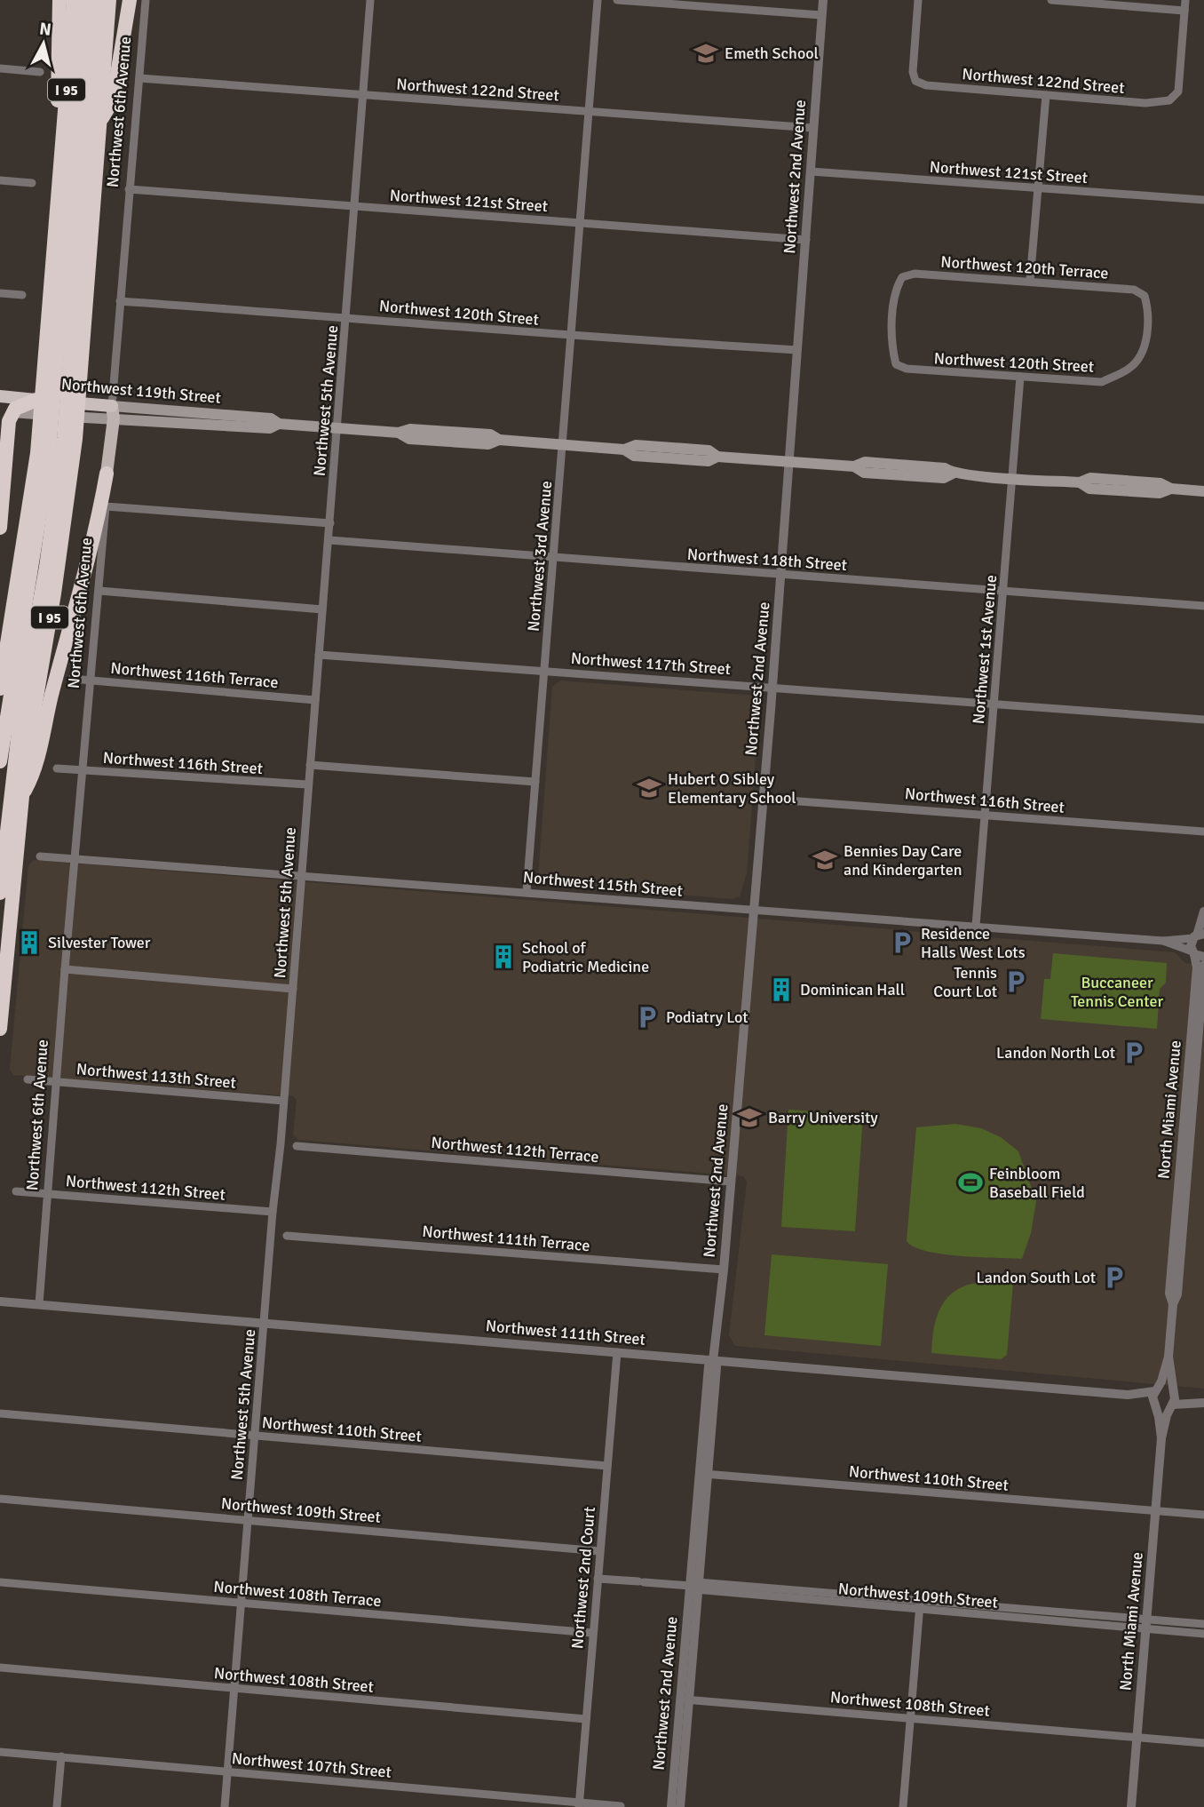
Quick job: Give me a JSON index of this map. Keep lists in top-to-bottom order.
{
  "streets": {
    "highway": ["I 95", "Northwest 119th Street"],
    "main road": ["Northwest 6th Avenue"],
    "street": [
      "Northwest 122nd Street",
      "Northwest 121st Street",
      "Northwest 2nd Avenue",
      "Northwest 120th Terrace",
      "Northwest 120th Street",
      "Northwest 5th Avenue",
      "Northwest 3rd Avenue",
      "Northwest 118th Street",
      "Northwest 1st Avenue",
      "Northwest 117th Street",
      "Northwest 116th Terrace",
      "Northwest 116th Street",
      "Northwest 115th Street",
      "Northwest 113th Street",
      "North Miami Avenue",
      "Northwest 112th Terrace",
      "Northwest 112th Street",
      "Northwest 111th Terrace",
      "Northwest 111th Street",
      "Northwest 110th Street",
      "Northwest 109th Street",
      "Northwest 2nd Court",
      "Northwest 108th Terrace",
      "Northwest 108th Street",
      "Northwest 107th Street"
    ]
  },
  "crossings": [
    ["Northwest 122nd Street", "Northwest 6th Avenue"],
    ["Northwest 122nd Street", "Northwest 2nd Avenue"],
    ["Northwest 122nd Street", "Northwest 5th Avenue"],
    ["Northwest 122nd Street", "Northwest 3rd Avenue"],
    ["Northwest 6th Avenue", "Northwest 121st Street"],
    ["Northwest 6th Avenue", "Northwest 120th Street"],
    ["Northwest 6th Avenue", "Northwest 119th Street"],
    ["Northwest 6th Avenue", "Northwest 116th Terrace"],
    ["Northwest 6th Avenue", "Northwest 116th Street"],
    ["Northwest 6th Avenue", "Northwest 115th Street"],
    ["Northwest 6th Avenue", "Northwest 113th Street"],
    ["Northwest 6th Avenue", "Northwest 112th Street"],
    ["Northwest 6th Avenue", "Northwest 111th Street"],
    ["Northwest 121st Street", "Northwest 2nd Avenue"],
    ["Northwest 121st Street", "Northwest 5th Avenue"],
    ["Northwest 121st Street", "Northwest 3rd Avenue"],
    ["Northwest 2nd Avenue", "Northwest 120th Street"],
    ["Northwest 2nd Avenue", "Northwest 119th Street"],
    ["Northwest 2nd Avenue", "Northwest 118th Street"],
    ["Northwest 2nd Avenue", "Northwest 117th Street"],
    ["Northwest 2nd Avenue", "Northwest 116th Street"],
    ["Northwest 2nd Avenue", "Northwest 115th Street"],
    ["Northwest 2nd Avenue", "Northwest 112th Terrace"],
    ["Northwest 2nd Avenue", "Northwest 111th Terrace"],
    ["Northwest 2nd Avenue", "Northwest 111th Street"],
    ["Northwest 2nd Avenue", "Northwest 110th Street"],
    ["Northwest 2nd Avenue", "Northwest 109th Street"],
    ["Northwest 2nd Avenue", "Northwest 108th Street"],
    ["Northwest 120th Terrace", "Northwest 120th Street"],
    ["Northwest 120th Street", "Northwest 5th Avenue"],
    ["Northwest 120th Street", "Northwest 3rd Avenue"],
    ["Northwest 120th Street", "Northwest 1st Avenue"],
    ["Northwest 119th Street", "Northwest 5th Avenue"],
    ["Northwest 119th Street", "Northwest 3rd Avenue"],
    ["Northwest 119th Street", "Northwest 1st Avenue"],
    ["Northwest 5th Avenue", "Northwest 118th Street"],
    ["Northwest 5th Avenue", "Northwest 117th Street"],
    ["Northwest 5th Avenue", "Northwest 116th Terrace"],
    ["Northwest 5th Avenue", "Northwest 116th Street"],
    ["Northwest 5th Avenue", "Northwest 115th Street"],
    ["Northwest 5th Avenue", "Northwest 113th Street"],
    ["Northwest 5th Avenue", "Northwest 112th Street"],
    ["Northwest 5th Avenue", "Northwest 111th Street"],
    ["Northwest 5th Avenue", "Northwest 110th Street"],
    ["Northwest 5th Avenue", "Northwest 109th Street"],
    ["Northwest 5th Avenue", "Northwest 108th Terrace"],
    ["Northwest 5th Avenue", "Northwest 108th Street"],
    ["Northwest 5th Avenue", "Northwest 107th Street"],
    ["Northwest 3rd Avenue", "Northwest 118th Street"],
    ["Northwest 3rd Avenue", "Northwest 117th Street"],
    ["Northwest 3rd Avenue", "Northwest 115th Street"],
    ["Northwest 118th Street", "Northwest 1st Avenue"],
    ["Northwest 1st Avenue", "Northwest 117th Street"],
    ["Northwest 1st Avenue", "Northwest 116th Street"],
    ["Northwest 1st Avenue", "Northwest 115th Street"],
    ["North Miami Avenue", "Northwest 111th Street"],
    ["North Miami Avenue", "Northwest 110th Street"],
    ["North Miami Avenue", "Northwest 109th Street"],
    ["North Miami Avenue", "Northwest 108th Street"],
    ["Northwest 111th Street", "Northwest 2nd Court"],
    ["Northwest 110th Street", "Northwest 2nd Court"],
    ["Northwest 109th Street", "Northwest 2nd Court"],
    ["Northwest 2nd Court", "Northwest 108th Terrace"],
    ["Northwest 2nd Court", "Northwest 108th Street"],
    ["Northwest 2nd Court", "Northwest 107th Street"]
  ],
  "parks": ["Buccaneer Tennis Center"],
  "places": {
    "school or university": [
      "Emeth School",
      "Hubert O Sibley Elementary School",
      "Bennies Day Care and Kindergarten",
      "Barry University"
    ],
    "building": ["Silvester Tower", "School of Podiatric Medicine", "Dominican Hall"],
    "parking": [
      "Residence Halls West Lots",
      "Tennis Court Lot",
      "Podiatry Lot",
      "Landon North Lot",
      "Landon South Lot"
    ],
    "sports": ["Feinbloom Baseball Field"]
  },
  "north": "top"
}
